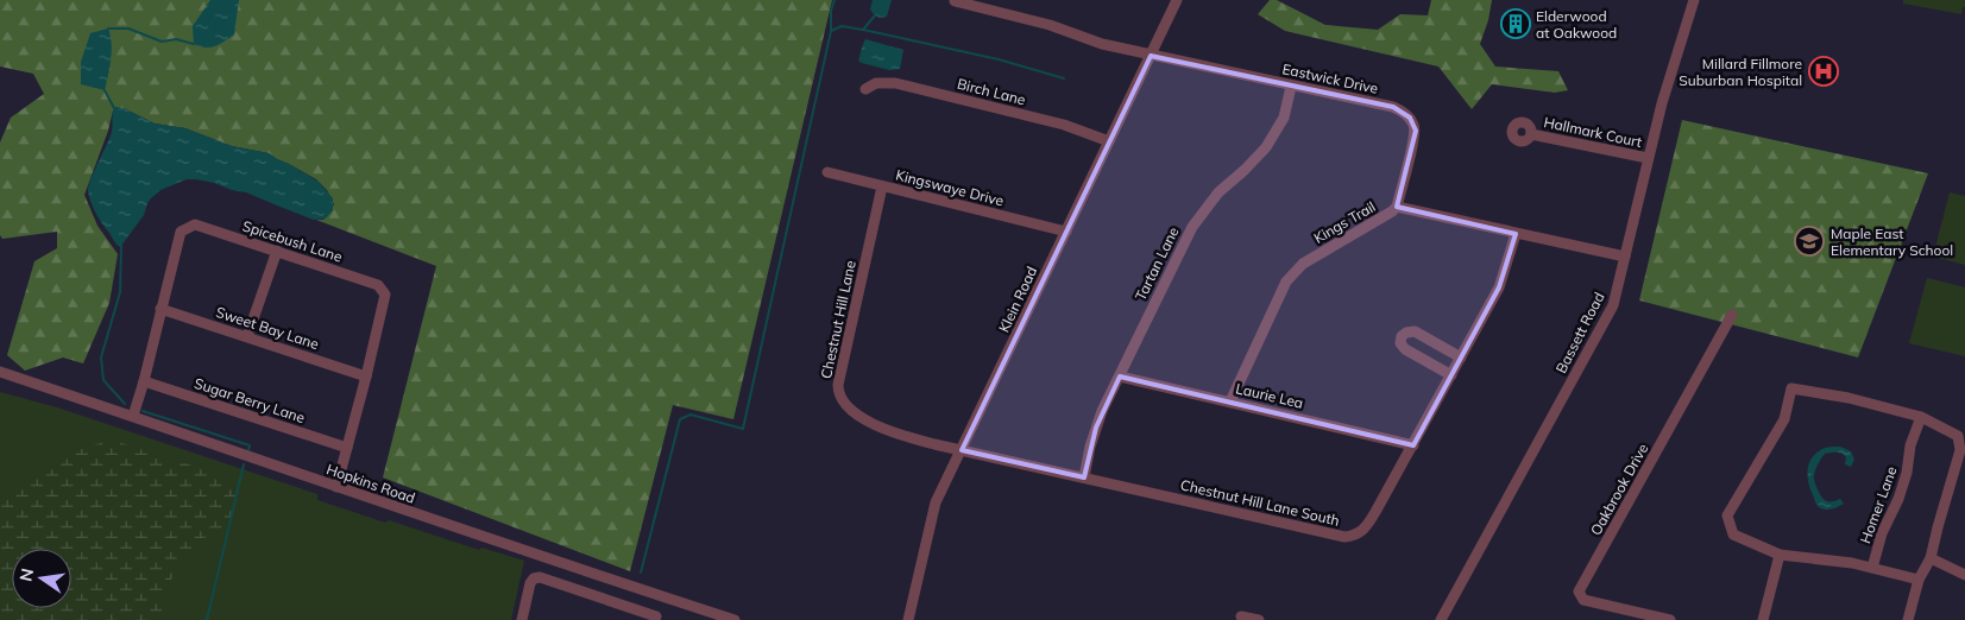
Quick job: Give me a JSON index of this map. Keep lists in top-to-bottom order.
{
  "streets": {
    "street": [
      "Eastwick Drive",
      "Birch Lane",
      "Hallmark Court",
      "Kingswaye Drive",
      "Kings Trail",
      "Spicebush Lane",
      "Tartan Lane",
      "Klein Road",
      "Chestnut Hill Lane",
      "Sweet Bay Lane",
      "Bassett Road",
      "Laurie Lea",
      "Sugar Berry Lane",
      "Hopkins Road",
      "Oakbrook Drive",
      "Chestnut Hill Lane South",
      "Homer Lane"
    ]
  },
  "crossings": [
    ["Eastwick Drive", "Kings Trail"],
    ["Eastwick Drive", "Tartan Lane"],
    ["Eastwick Drive", "Klein Road"],
    ["Birch Lane", "Klein Road"],
    ["Hallmark Court", "Bassett Road"],
    ["Kingswaye Drive", "Klein Road"],
    ["Kingswaye Drive", "Chestnut Hill Lane"],
    ["Kings Trail", "Bassett Road"],
    ["Kings Trail", "Laurie Lea"],
    ["Kings Trail", "Chestnut Hill Lane South"],
    ["Spicebush Lane", "Sweet Bay Lane"],
    ["Spicebush Lane", "Sugar Berry Lane"],
    ["Spicebush Lane", "Hopkins Road"],
    ["Tartan Lane", "Laurie Lea"],
    ["Tartan Lane", "Chestnut Hill Lane South"],
    ["Klein Road", "Chestnut Hill Lane"],
    ["Klein Road", "Chestnut Hill Lane South"],
    ["Chestnut Hill Lane", "Chestnut Hill Lane South"],
    ["Laurie Lea", "Chestnut Hill Lane South"]
  ],
  "places": {
    "building": ["Elderwood at Oakwood"],
    "hospital": ["Millard Fillmore Suburban Hospital"],
    "school or university": ["Maple East Elementary School"]
  },
  "north": "left"
}
